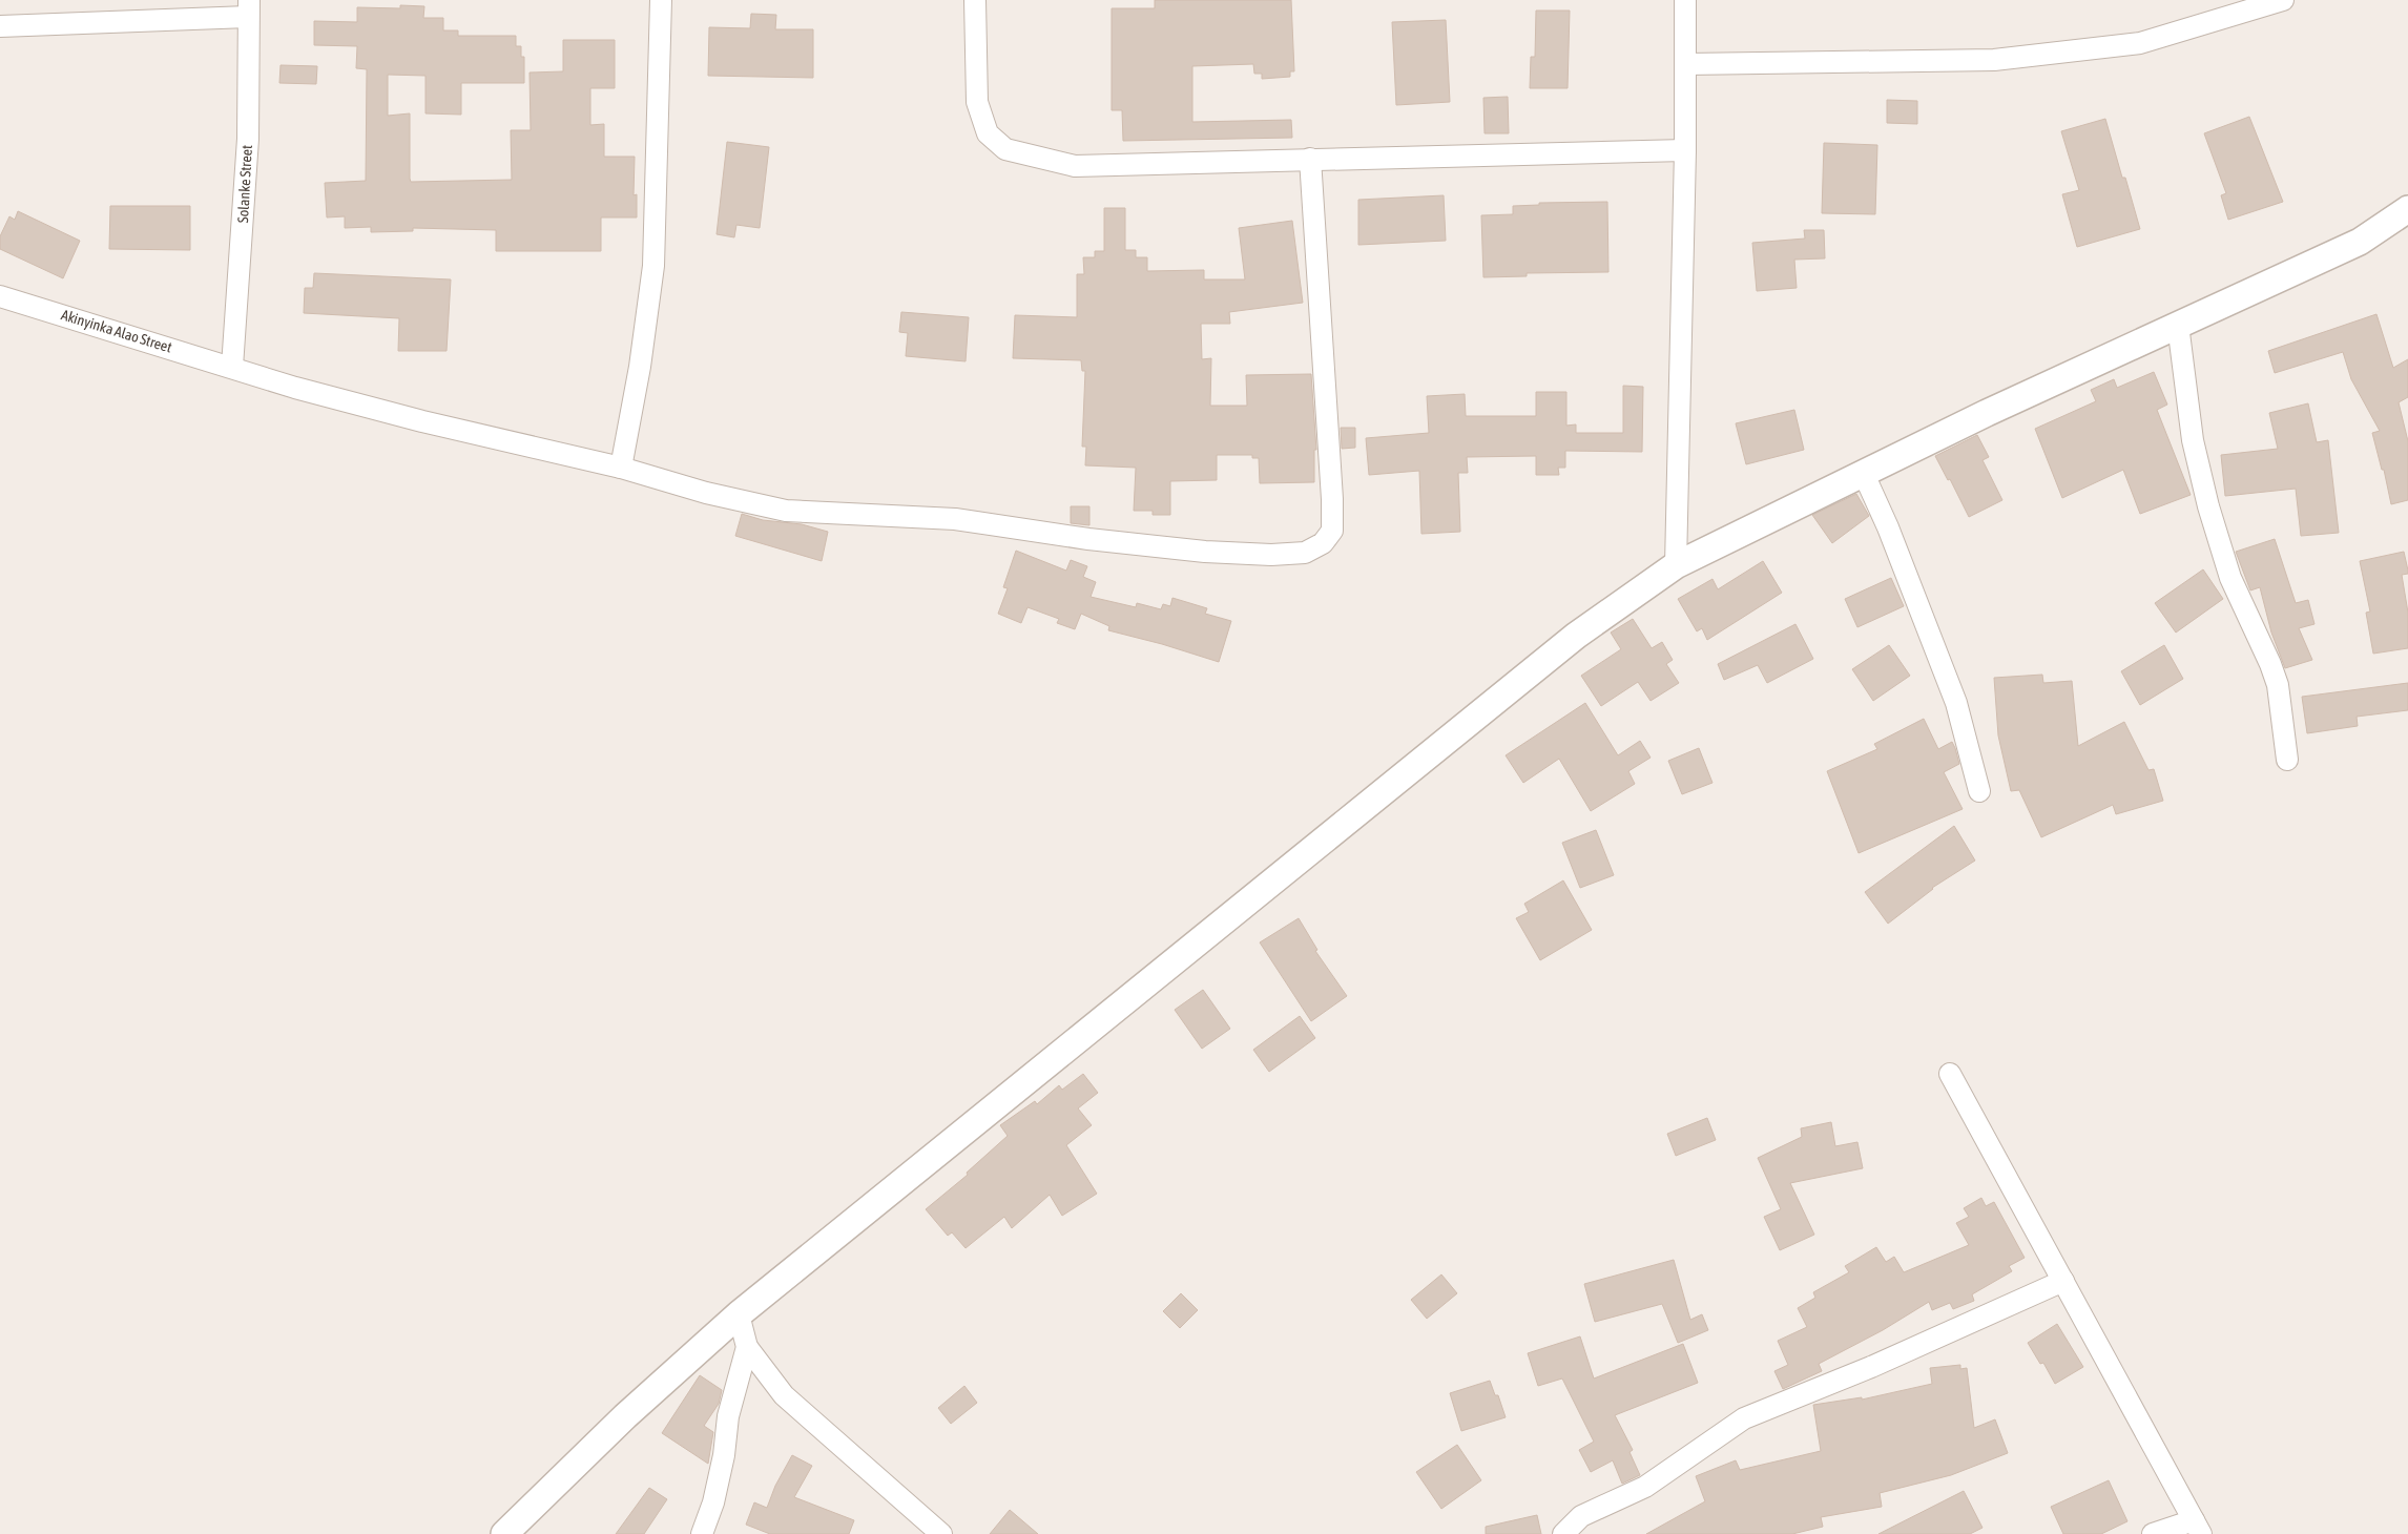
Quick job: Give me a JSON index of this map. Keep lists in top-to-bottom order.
{
  "streets": {
    "street": ["Solanke Street", "Akinyinka Alao Street"]
  },
  "crossings": [
    ["Solanke Street", "Akinyinka Alao Street"]
  ]
}
